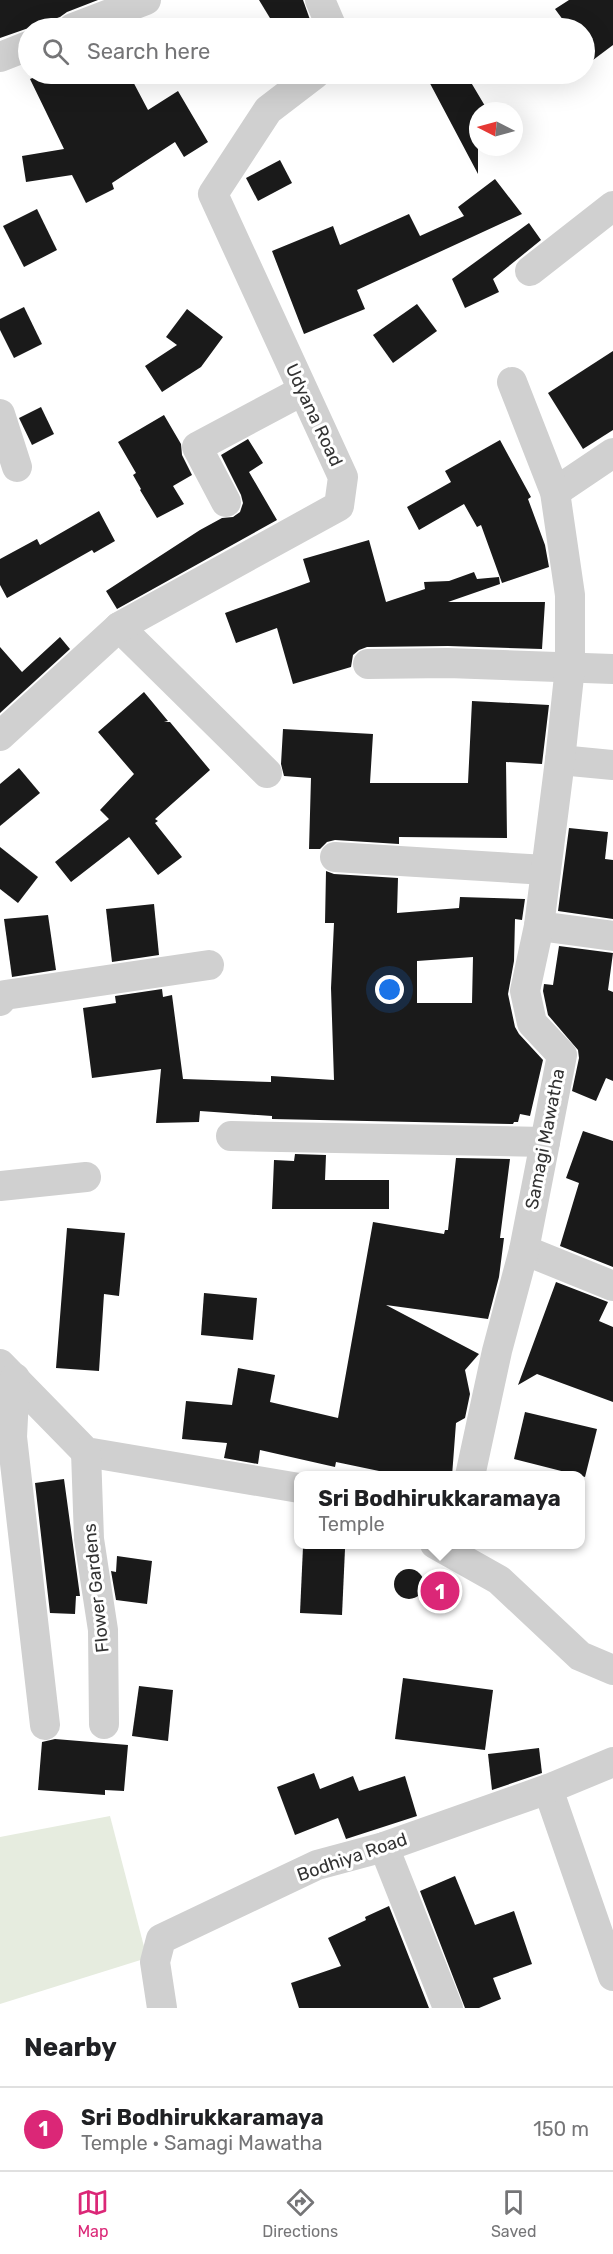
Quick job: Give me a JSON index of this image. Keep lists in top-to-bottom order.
{
  "streets": {
    "street": [
      "Udyana Road",
      "Samagi Mawatha",
      "Flower Gardens",
      "Bodhiya Road"
    ]
  },
  "north": "left",
  "page": {
    "search": "Search here",
    "popup": ["Sri Bodhirukkaramaya", "Temple"],
    "pins": "1",
    "heading": "Nearby",
    "list": [
      {
        "mark": "1",
        "name": "Sri Bodhirukkaramaya",
        "note": "Temple · Samagi Mawatha",
        "value": "150 m"
      }
    ],
    "nav": ["Map", "Directions", "Saved"]
  }
}
